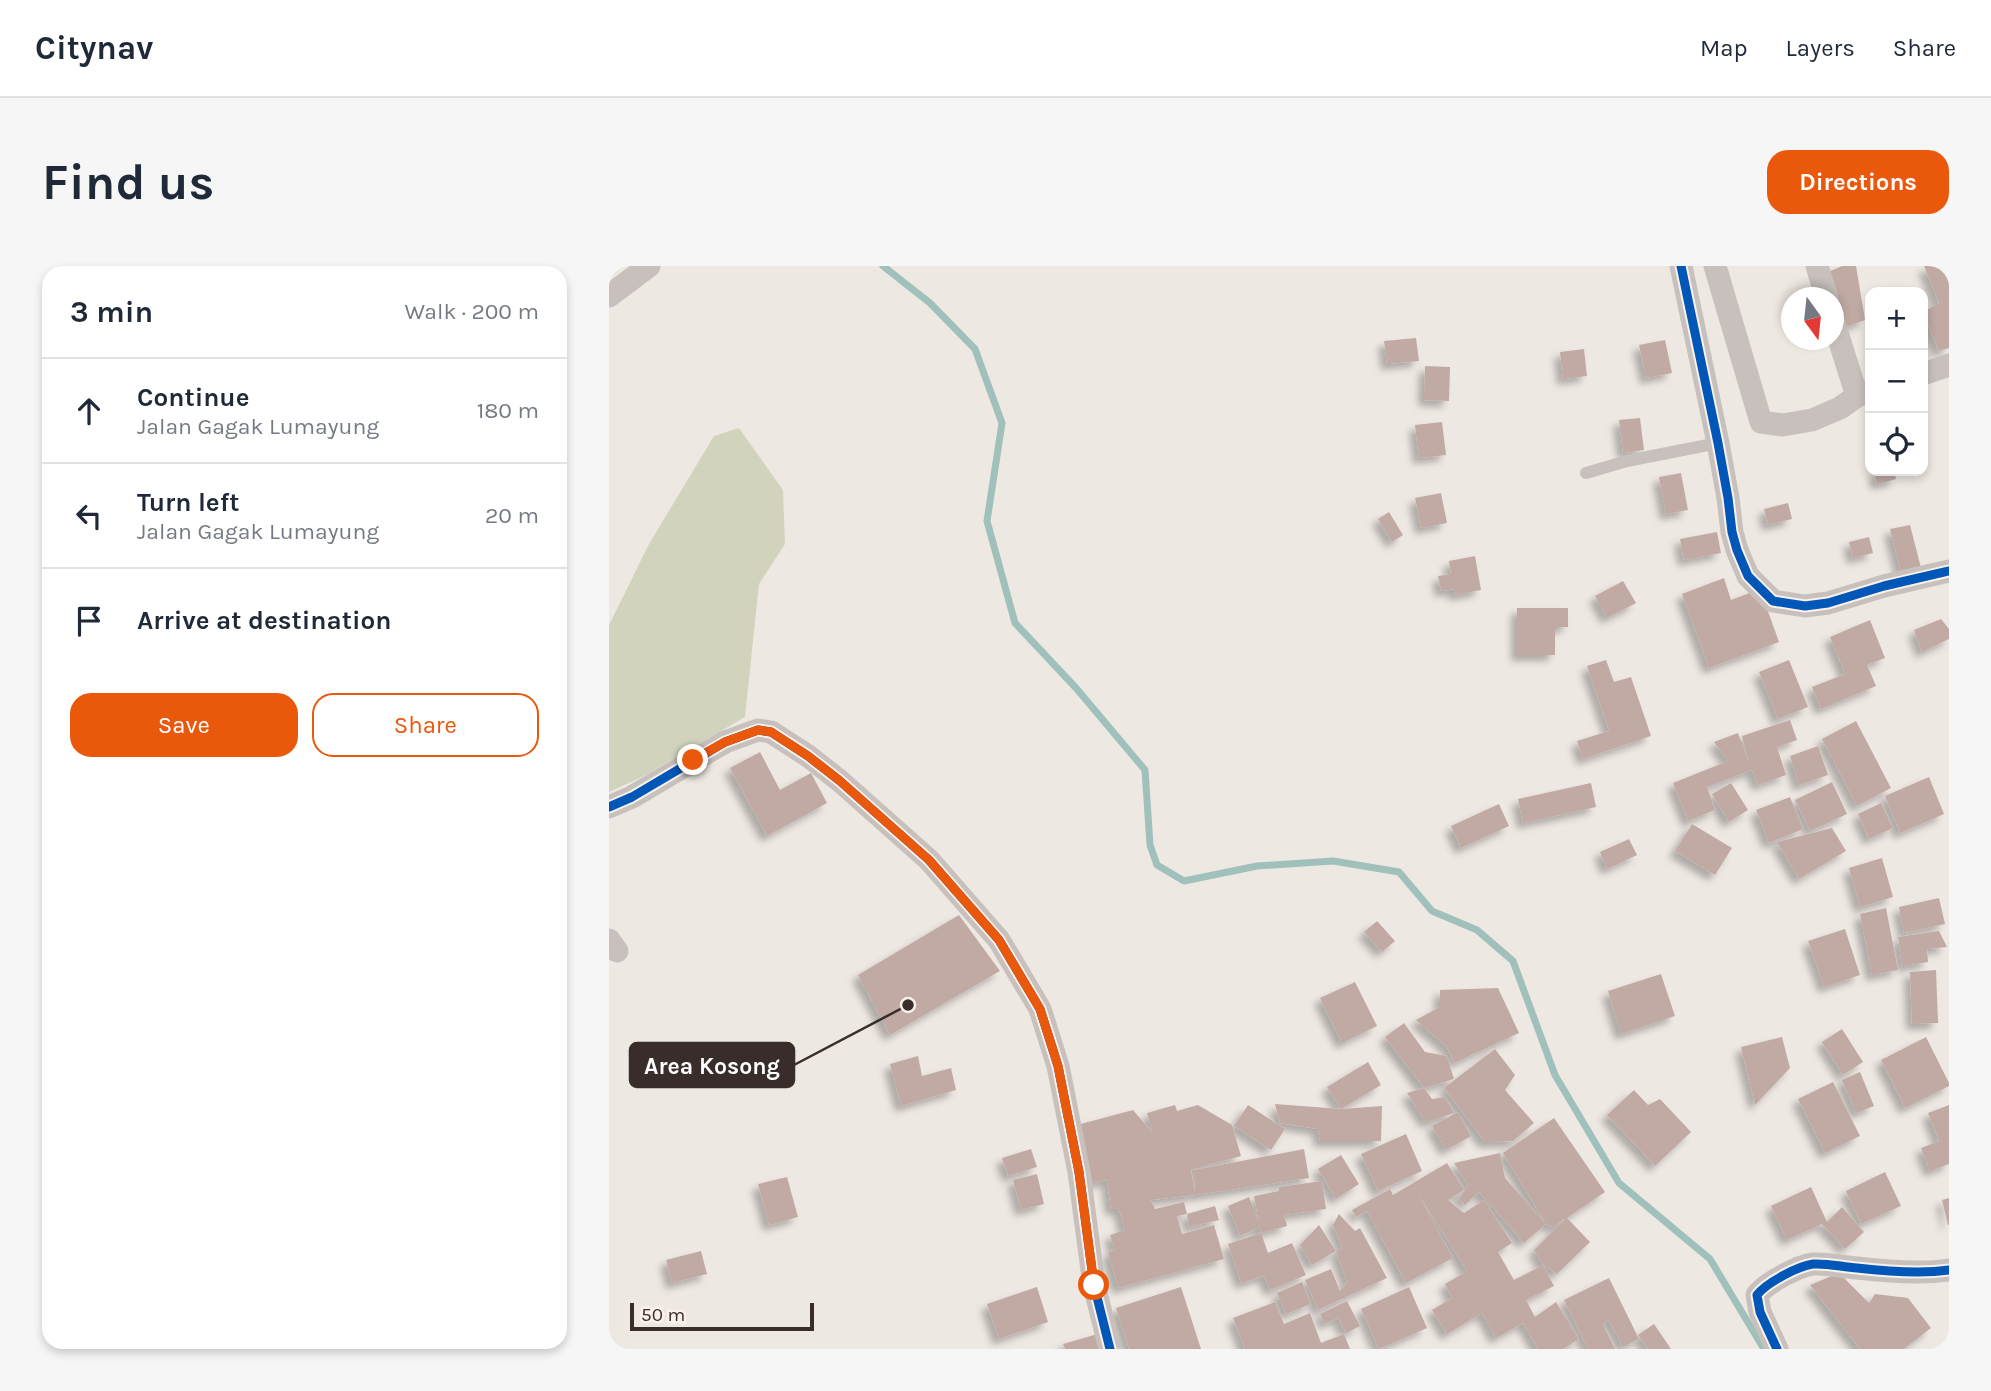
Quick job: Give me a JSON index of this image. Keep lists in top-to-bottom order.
{
  "places": ["Area Kosong"],
  "scale_bar": "50 m",
  "north": "bottom",
  "page": {
    "header": "Citynav",
    "nav": ["Map", "Layers", "Share"],
    "buttons": [
      "Directions",
      ["Save", "Share"]
    ],
    "title": "Find us",
    "heading": ["3 min", "Walk · 200 m"],
    "map_buttons": ["+", "−"],
    "list": [
      ["Continue", "Jalan Gagak Lumayung", "180 m"],
      ["Turn left", "Jalan Gagak Lumayung", "20 m"],
      "Arrive at destination"
    ],
    "scale": "50 m"
  }
}
